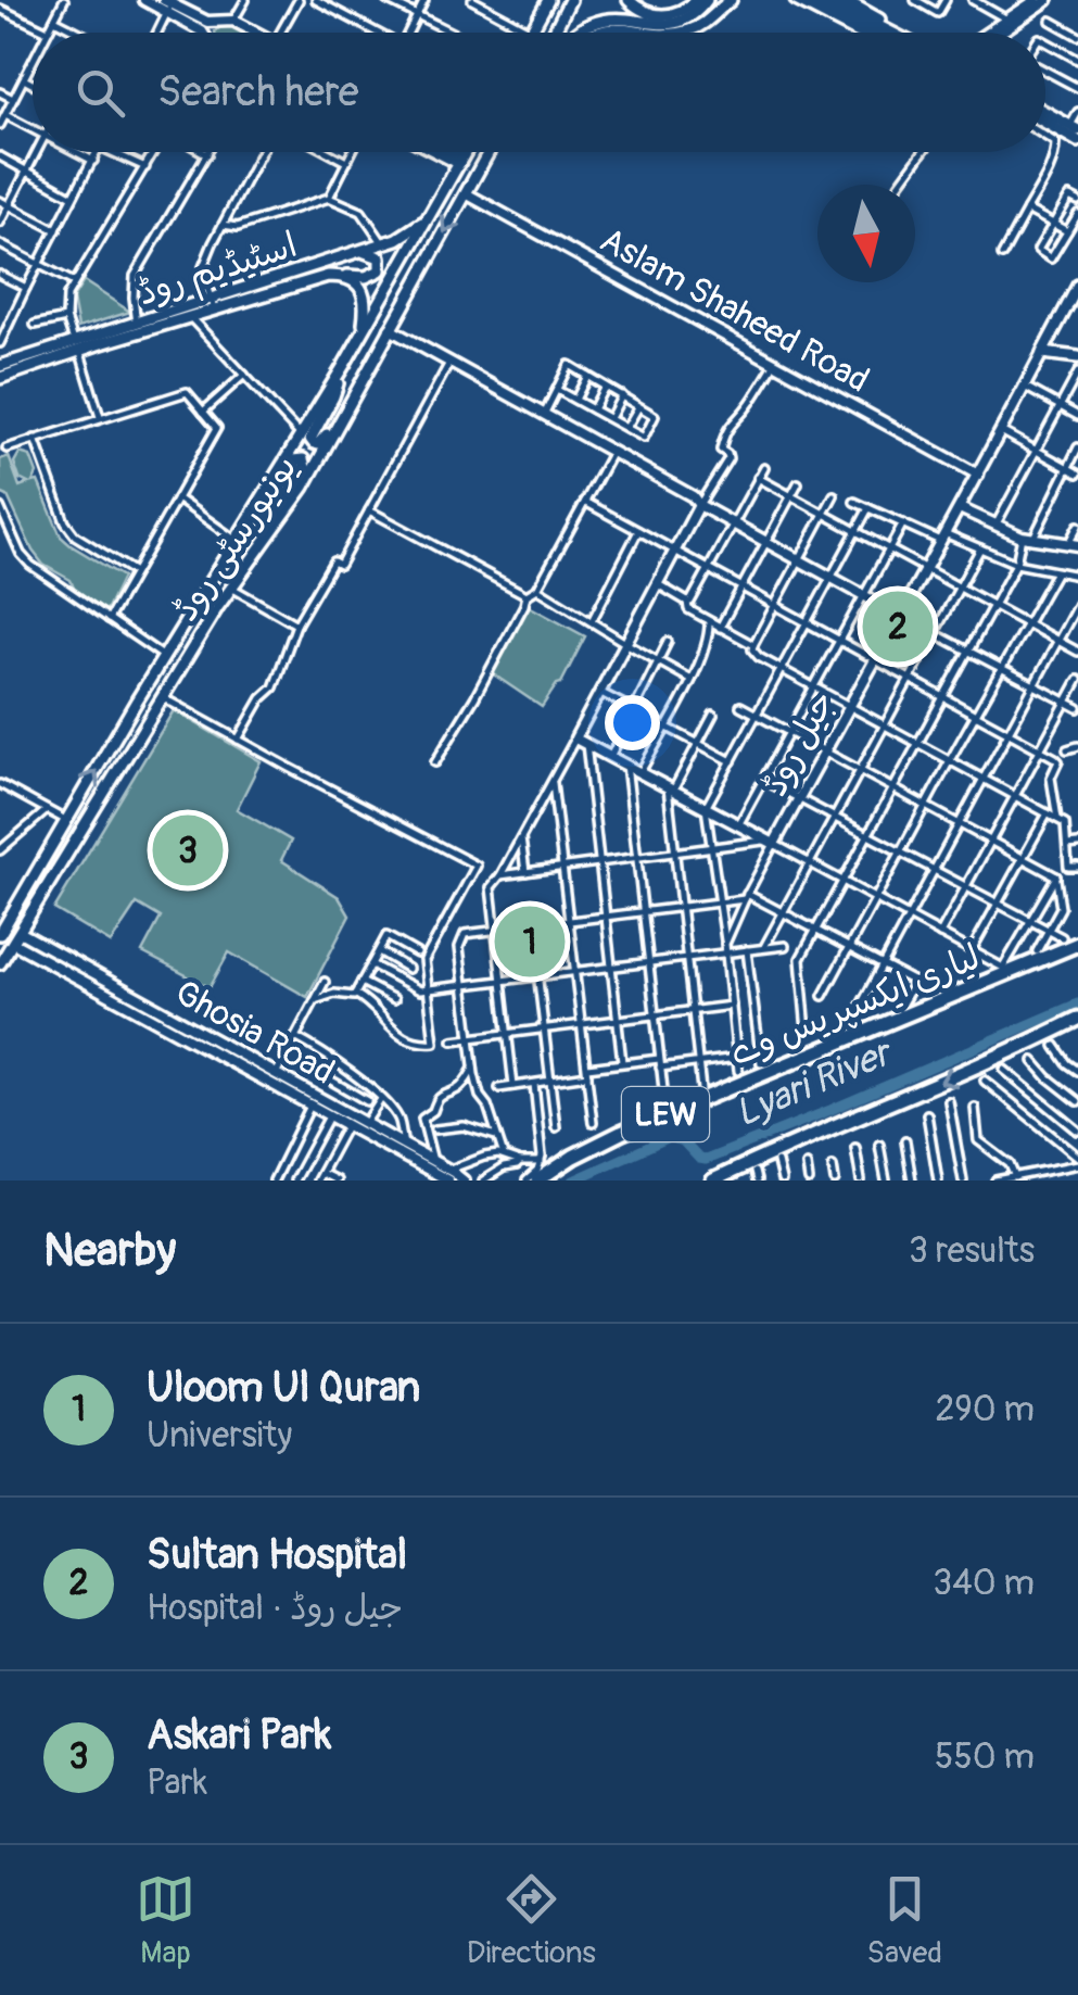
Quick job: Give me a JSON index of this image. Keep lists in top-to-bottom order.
{
  "streets": {
    "highway": ["لیاری ایکسپریس وے", "LEW"],
    "main road": ["اسٹیڈیم روڈ", "یونیورسٹی روڈ", "جیل روڈ"],
    "street": ["Aslam Shaheed Road", "Ghosia Road"]
  },
  "crossings": [
    ["اسٹیڈیم روڈ", "یونیورسٹی روڈ"],
    ["Aslam Shaheed Road", "یونیورسٹی روڈ"],
    ["Aslam Shaheed Road", "جیل روڈ"],
    ["یونیورسٹی روڈ", "Ghosia Road"]
  ],
  "water": ["Lyari River"],
  "north": "bottom",
  "page": {
    "search": "Search here",
    "pins": ["2", "3", "1"],
    "heading": ["Nearby", "3 results"],
    "list": [
      {
        "mark": "1",
        "name": "Uloom Ul Quran",
        "note": "University",
        "value": "290 m"
      },
      {
        "mark": "2",
        "name": "Sultan Hospital",
        "note": "Hospital · جیل روڈ",
        "value": "340 m"
      },
      {
        "mark": "3",
        "name": "Askari Park",
        "note": "Park",
        "value": "550 m"
      }
    ],
    "nav": ["Map", "Directions", "Saved"]
  }
}
